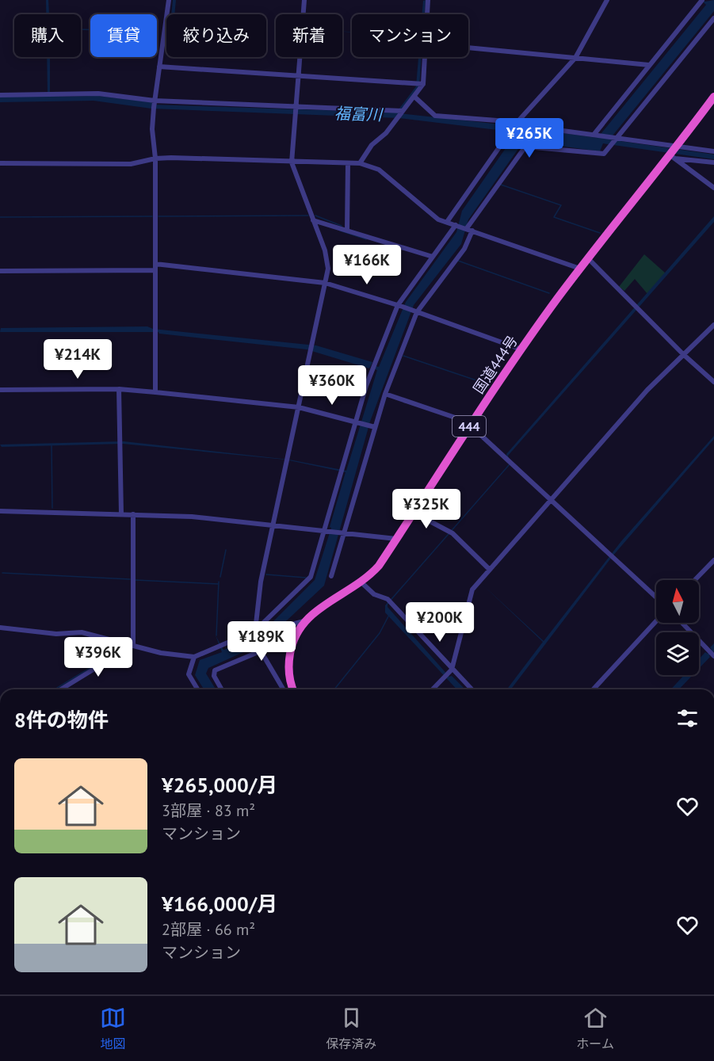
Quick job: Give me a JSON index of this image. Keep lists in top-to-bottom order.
{
  "streets": {
    "highway": ["国道444号", "444"]
  },
  "water": ["福富川"],
  "north": "top",
  "page": {
    "chip": [
      "購入",
      "賃貸",
      "絞り込み",
      "新着",
      "マンション"
    ],
    "price": [
      "¥265K",
      "¥166K",
      "¥214K",
      "¥360K",
      "¥325K",
      "¥200K",
      "¥189K",
      "¥396K"
    ],
    "heading": "8件の物件",
    "list": [
      {
        "name": "¥265,000/月",
        "note": "3部屋 · 83 m² · マンション"
      },
      {
        "name": "¥166,000/月",
        "note": "2部屋 · 66 m² · マンション"
      }
    ],
    "tabs": ["地図", "保存済み", "ホーム"]
  }
}
